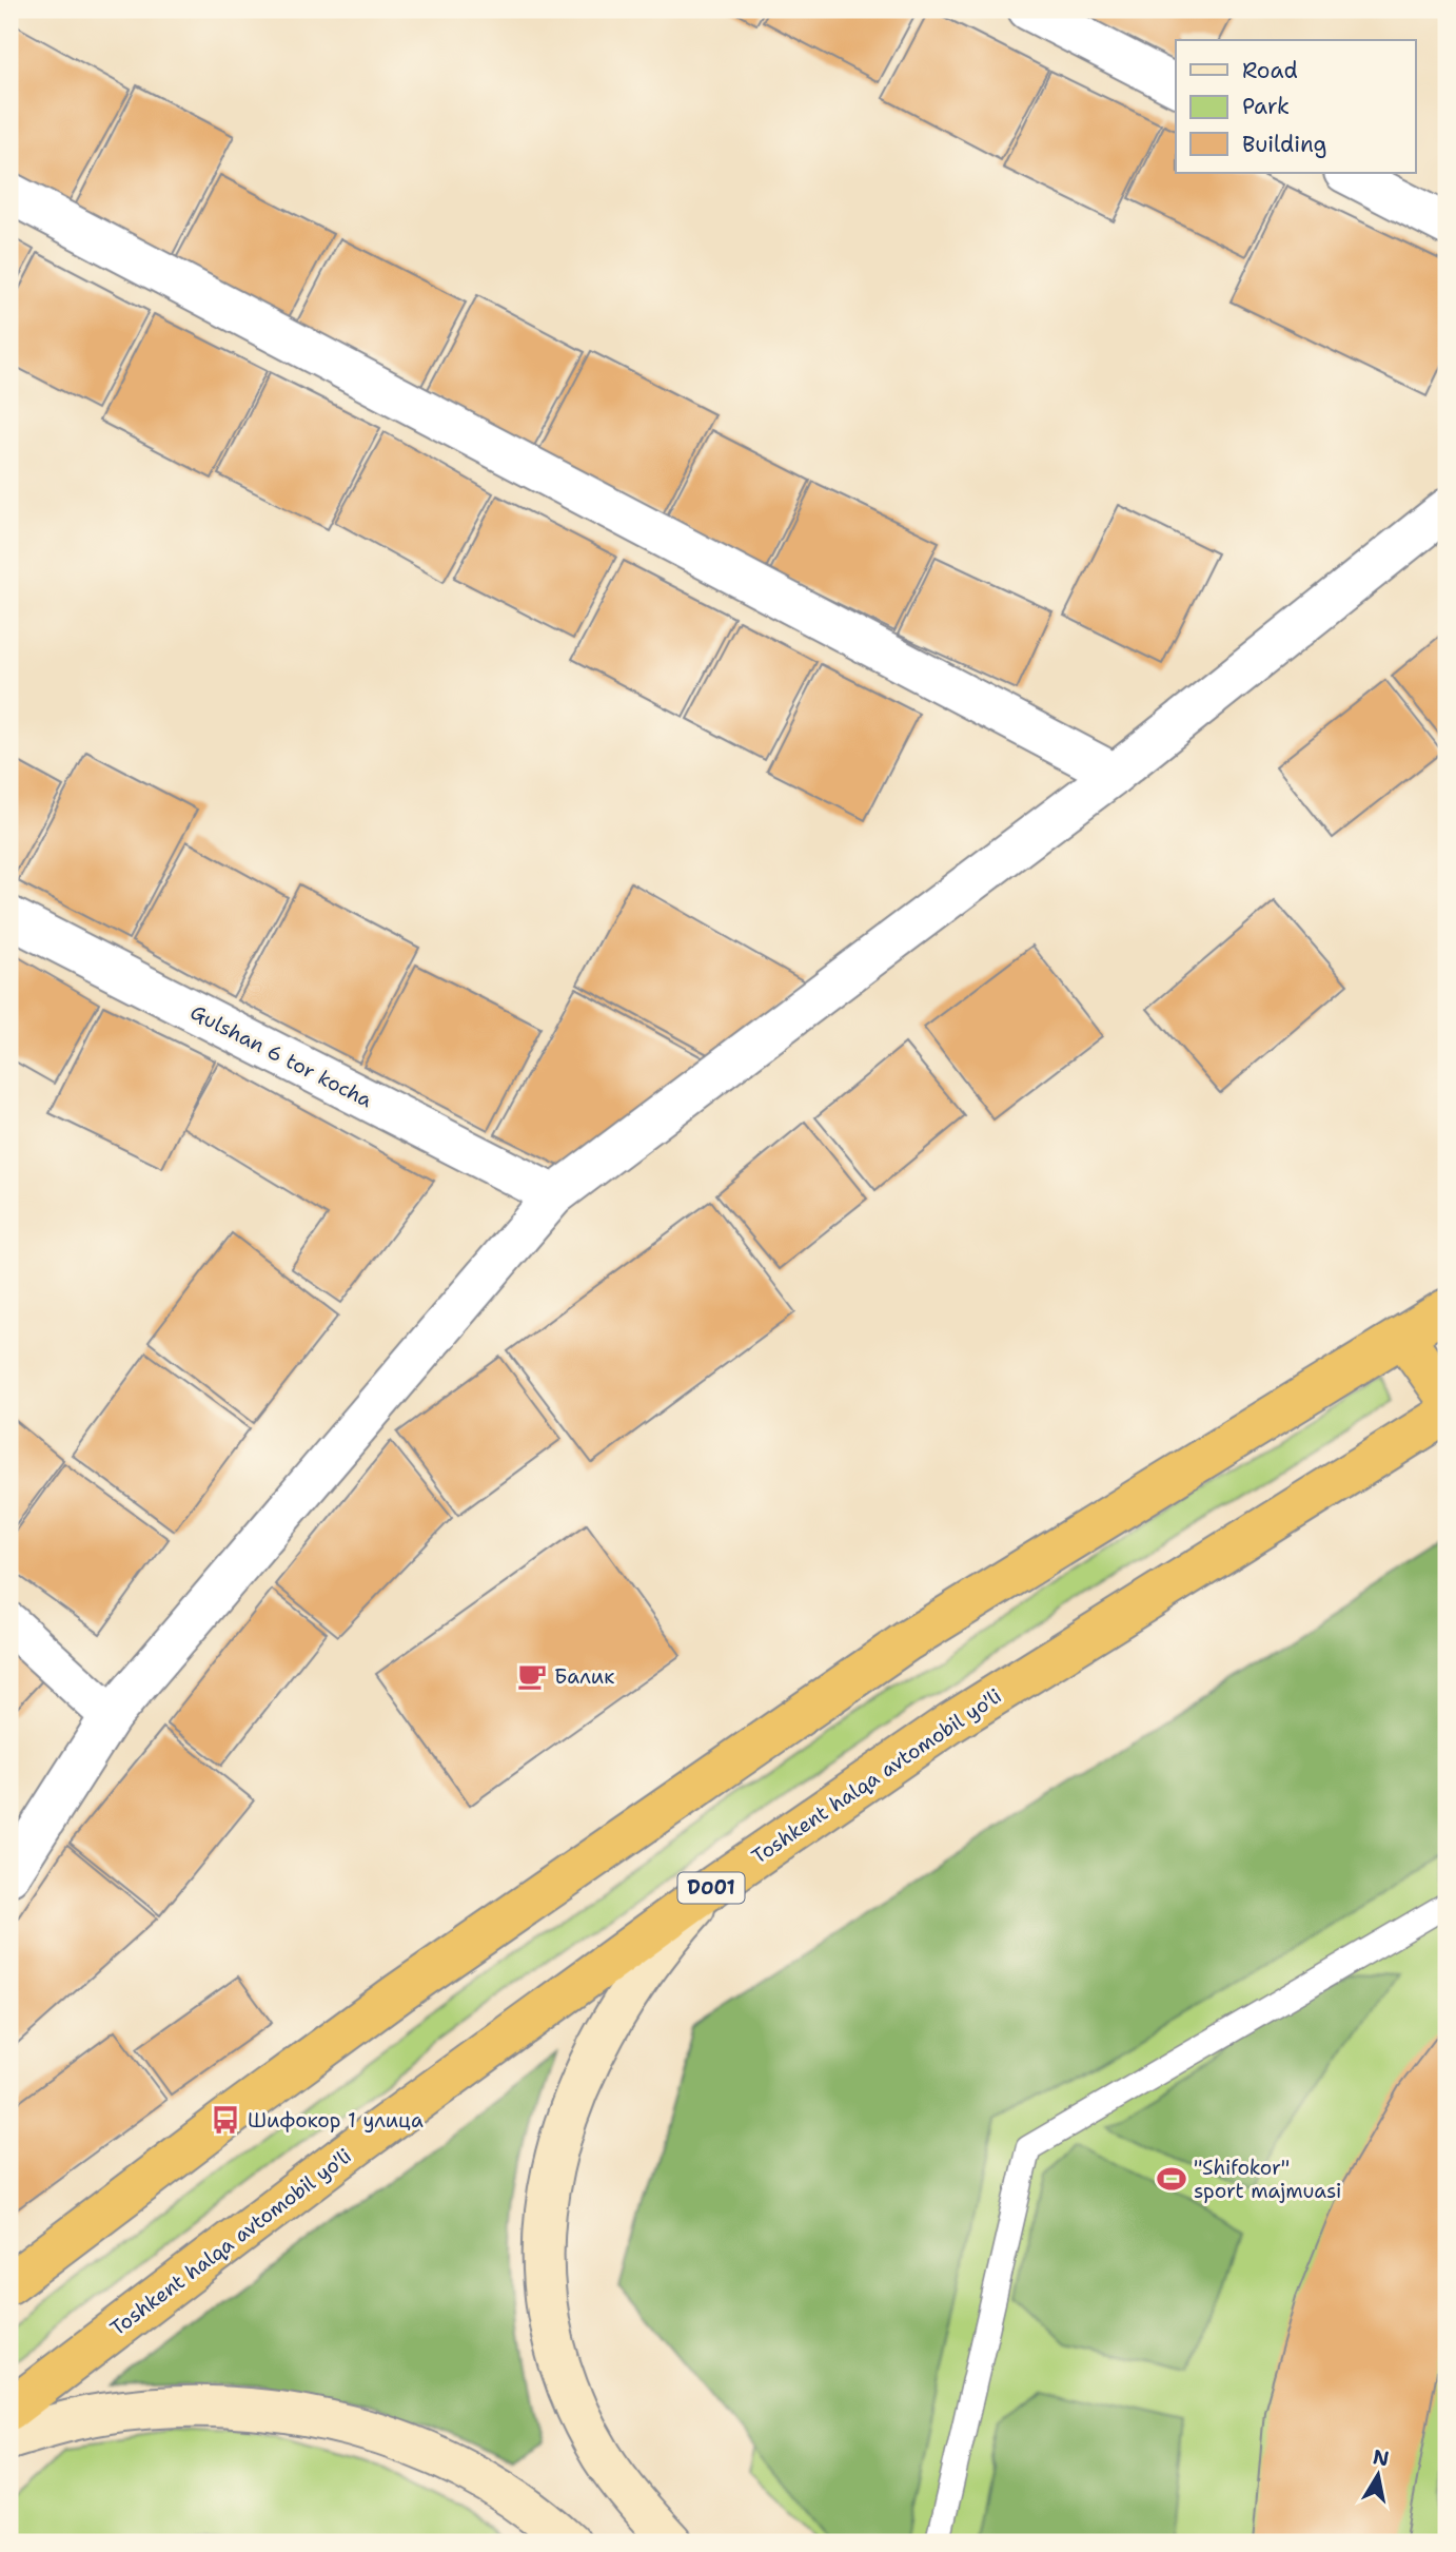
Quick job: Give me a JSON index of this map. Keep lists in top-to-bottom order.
{
  "streets": {
    "highway": ["Toshkent halqa avtomobil yo'li", "D001"],
    "street": ["Gulshan 6 tor kocha"]
  },
  "places": {
    "cafe": ["Балик"],
    "bus stop": ["Шифокор 1 улица"],
    "sports": ["\"Shifokor\" sport majmuasi"]
  },
  "legend": ["Road", "Park", "Building"],
  "north": "top"
}
